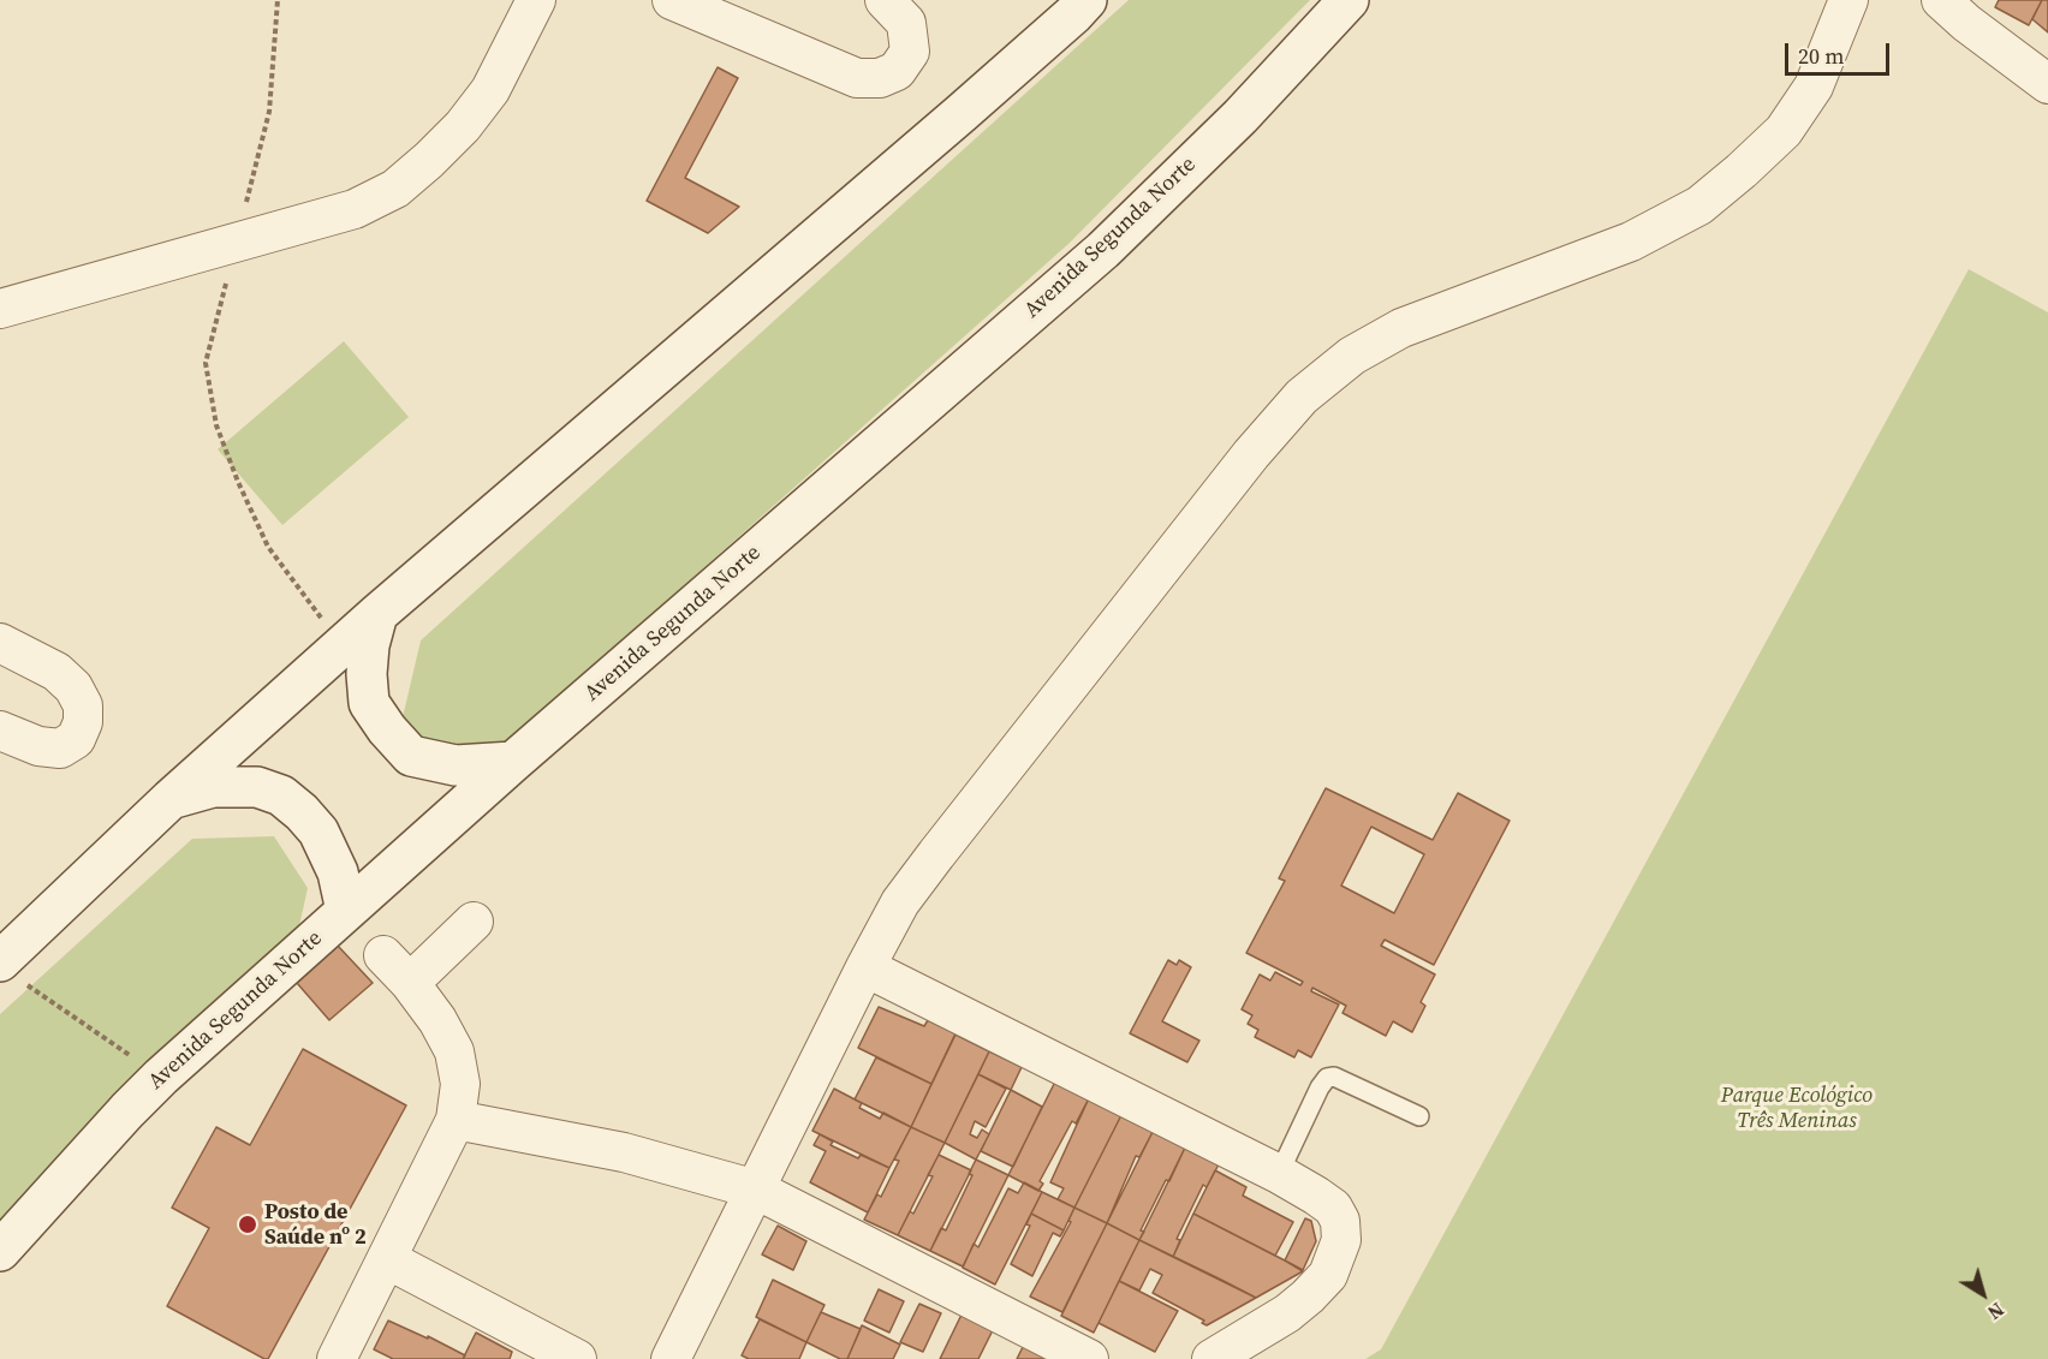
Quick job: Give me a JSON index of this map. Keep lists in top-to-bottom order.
{
  "streets": {
    "main road": ["Avenida Segunda Norte"]
  },
  "parks": ["Parque Ecológico Três Meninas"],
  "places": ["Posto de Saúde nº 2"],
  "scale_bar": "20 m",
  "north": "bottom right"
}
